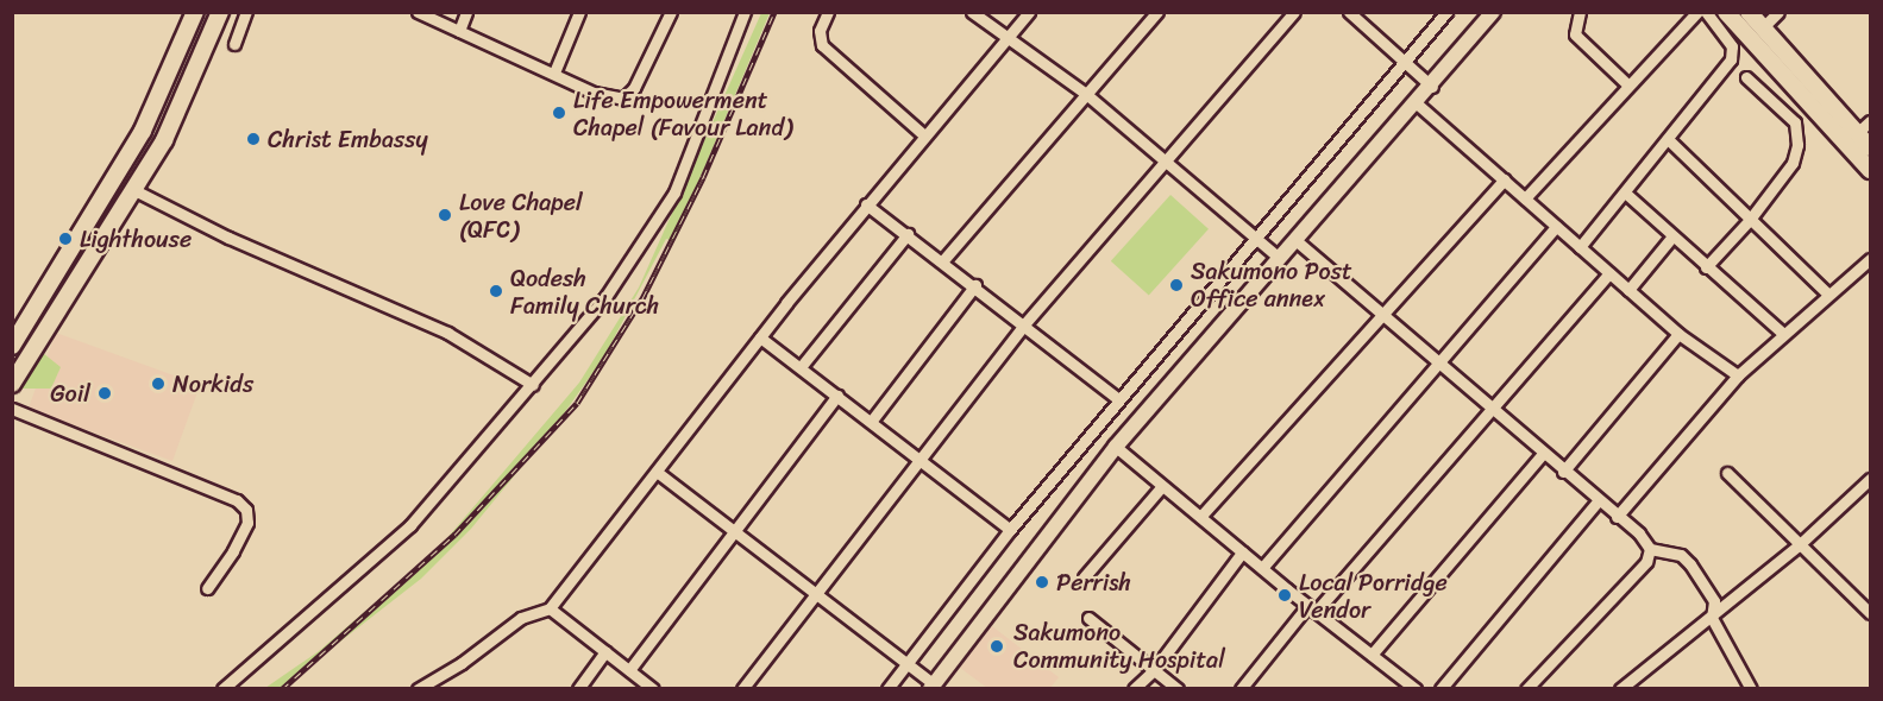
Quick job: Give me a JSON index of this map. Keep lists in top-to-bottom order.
{
  "places": [
    "Life Empowerment Chapel (Favour Land)",
    "Christ Embassy",
    "Love Chapel (QFC)",
    "Lighthouse",
    "Sakumono Post Office annex",
    "Qodesh Family Church",
    "Norkids",
    "Goil",
    "Perrish",
    "Local Porridge Vendor",
    "Sakumono Community Hospital"
  ]
}
